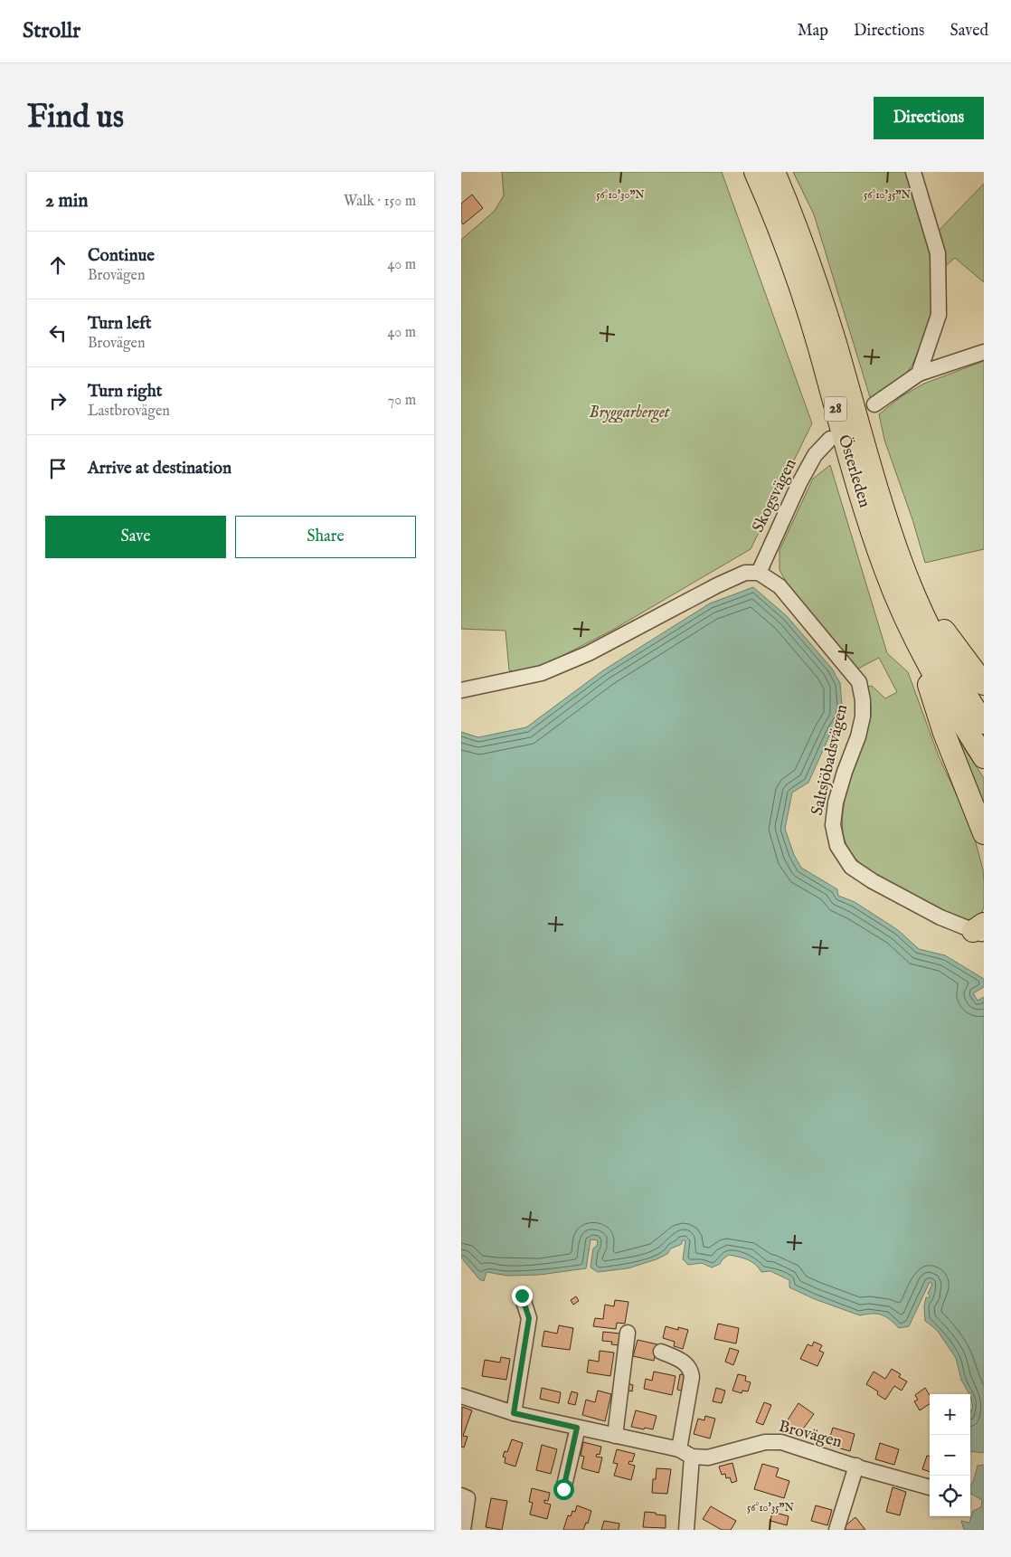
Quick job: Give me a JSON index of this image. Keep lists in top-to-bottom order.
{
  "streets": {
    "highway": ["28", "Österleden"],
    "street": ["Skogsvägen", "Saltsjöbadsvägen", "Brovägen"]
  },
  "crossings": [
    ["Skogsvägen", "Saltsjöbadsvägen"]
  ],
  "parks": ["Bryggarberget"],
  "page": {
    "header": "Strollr",
    "nav": ["Map", "Directions", "Saved"],
    "buttons": [
      "Directions",
      ["Save", "Share"]
    ],
    "title": "Find us",
    "heading": ["2 min", "Walk · 150 m"],
    "list": [
      ["Continue", "Brovägen", "40 m"],
      ["Turn left", "Brovägen", "40 m"],
      ["Turn right", "Lastbrovägen", "70 m"],
      "Arrive at destination"
    ],
    "map_buttons": ["+", "−"]
  },
  "coordinates": ["56°10'30\"N", "56°10'35\"N"]
}
